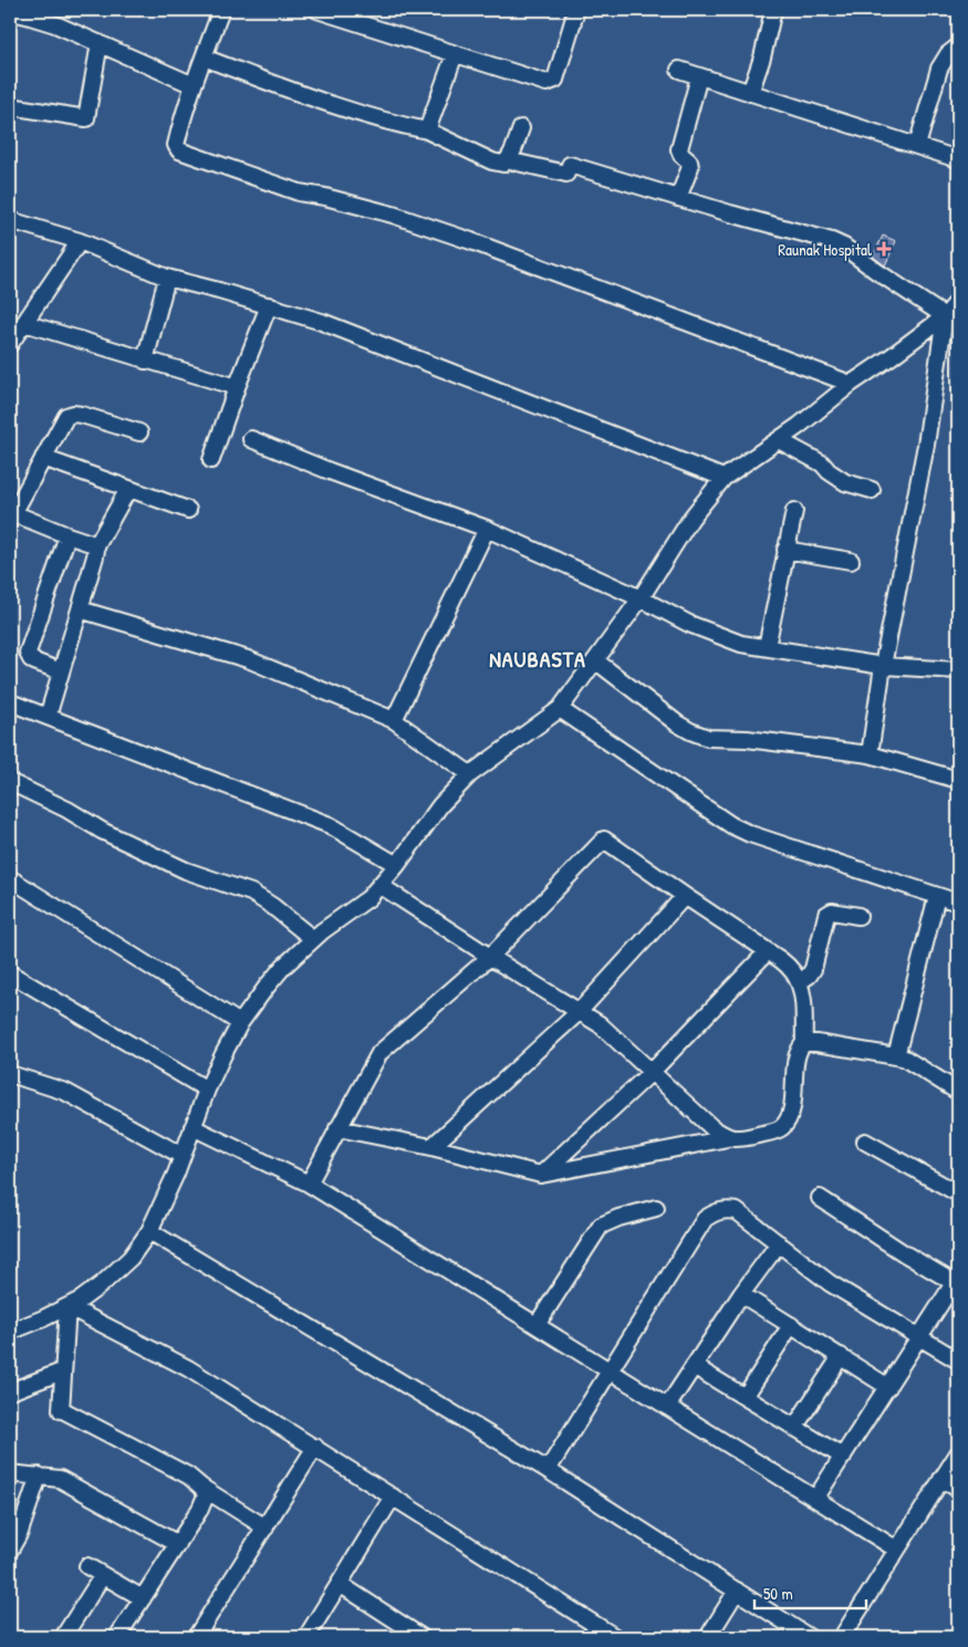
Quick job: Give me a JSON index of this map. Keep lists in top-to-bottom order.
{
  "districts": ["NAUBASTA"],
  "places": {
    "health": ["Raunak Hospital"]
  },
  "scale_bar": "50 m"
}
